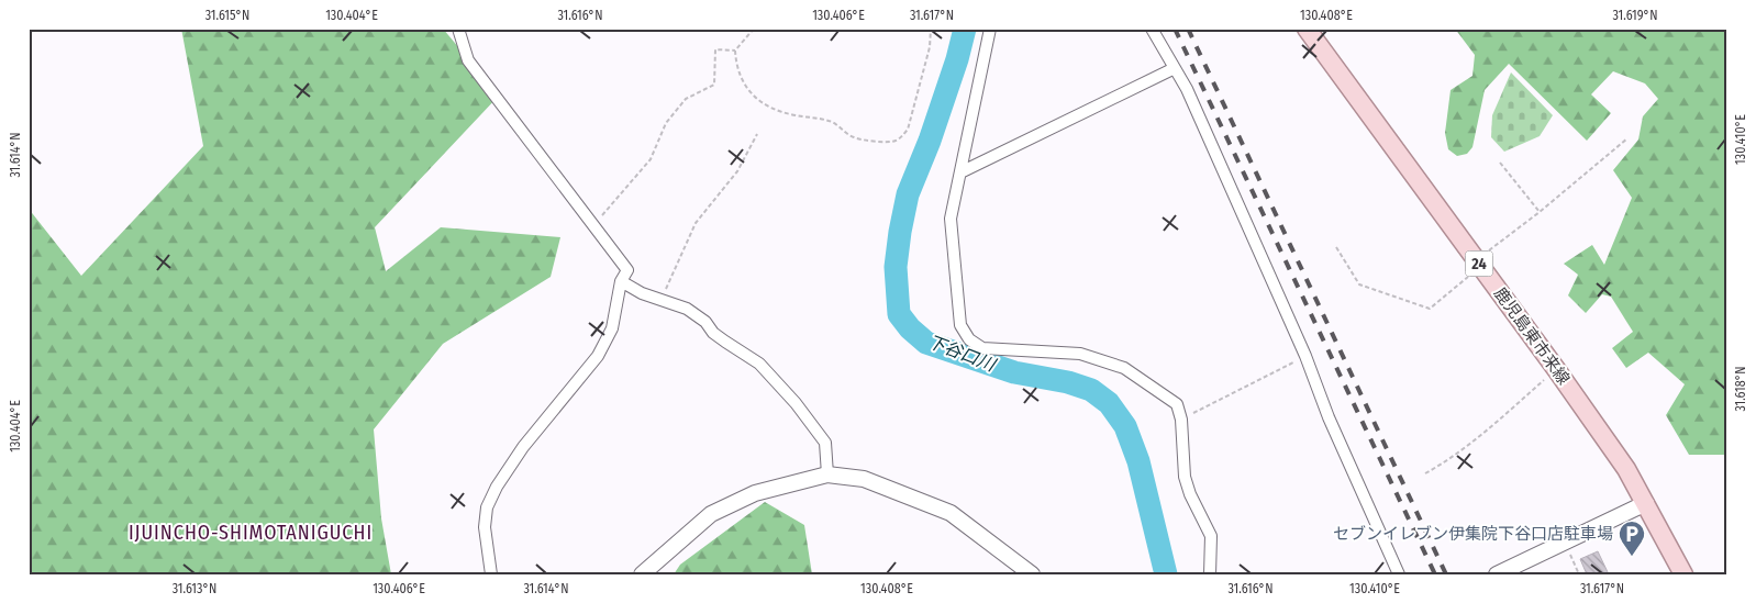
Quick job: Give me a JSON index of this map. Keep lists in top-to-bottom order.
{
  "streets": {
    "main road": ["24", "鹿児島東市来線"]
  },
  "districts": ["IJUINCHO-SHIMOTANIGUCHI"],
  "water": ["下谷口川"],
  "places": {
    "parking": ["セブンイレブン伊集院下谷口店駐車場"]
  },
  "coordinates": [
    "31.615°N",
    "130.404°E",
    "31.616°N",
    "130.406°E",
    "31.617°N",
    "130.408°E",
    "31.619°N",
    "130.410°E",
    "31.614°N",
    "31.618°N",
    "31.613°N"
  ]
}
